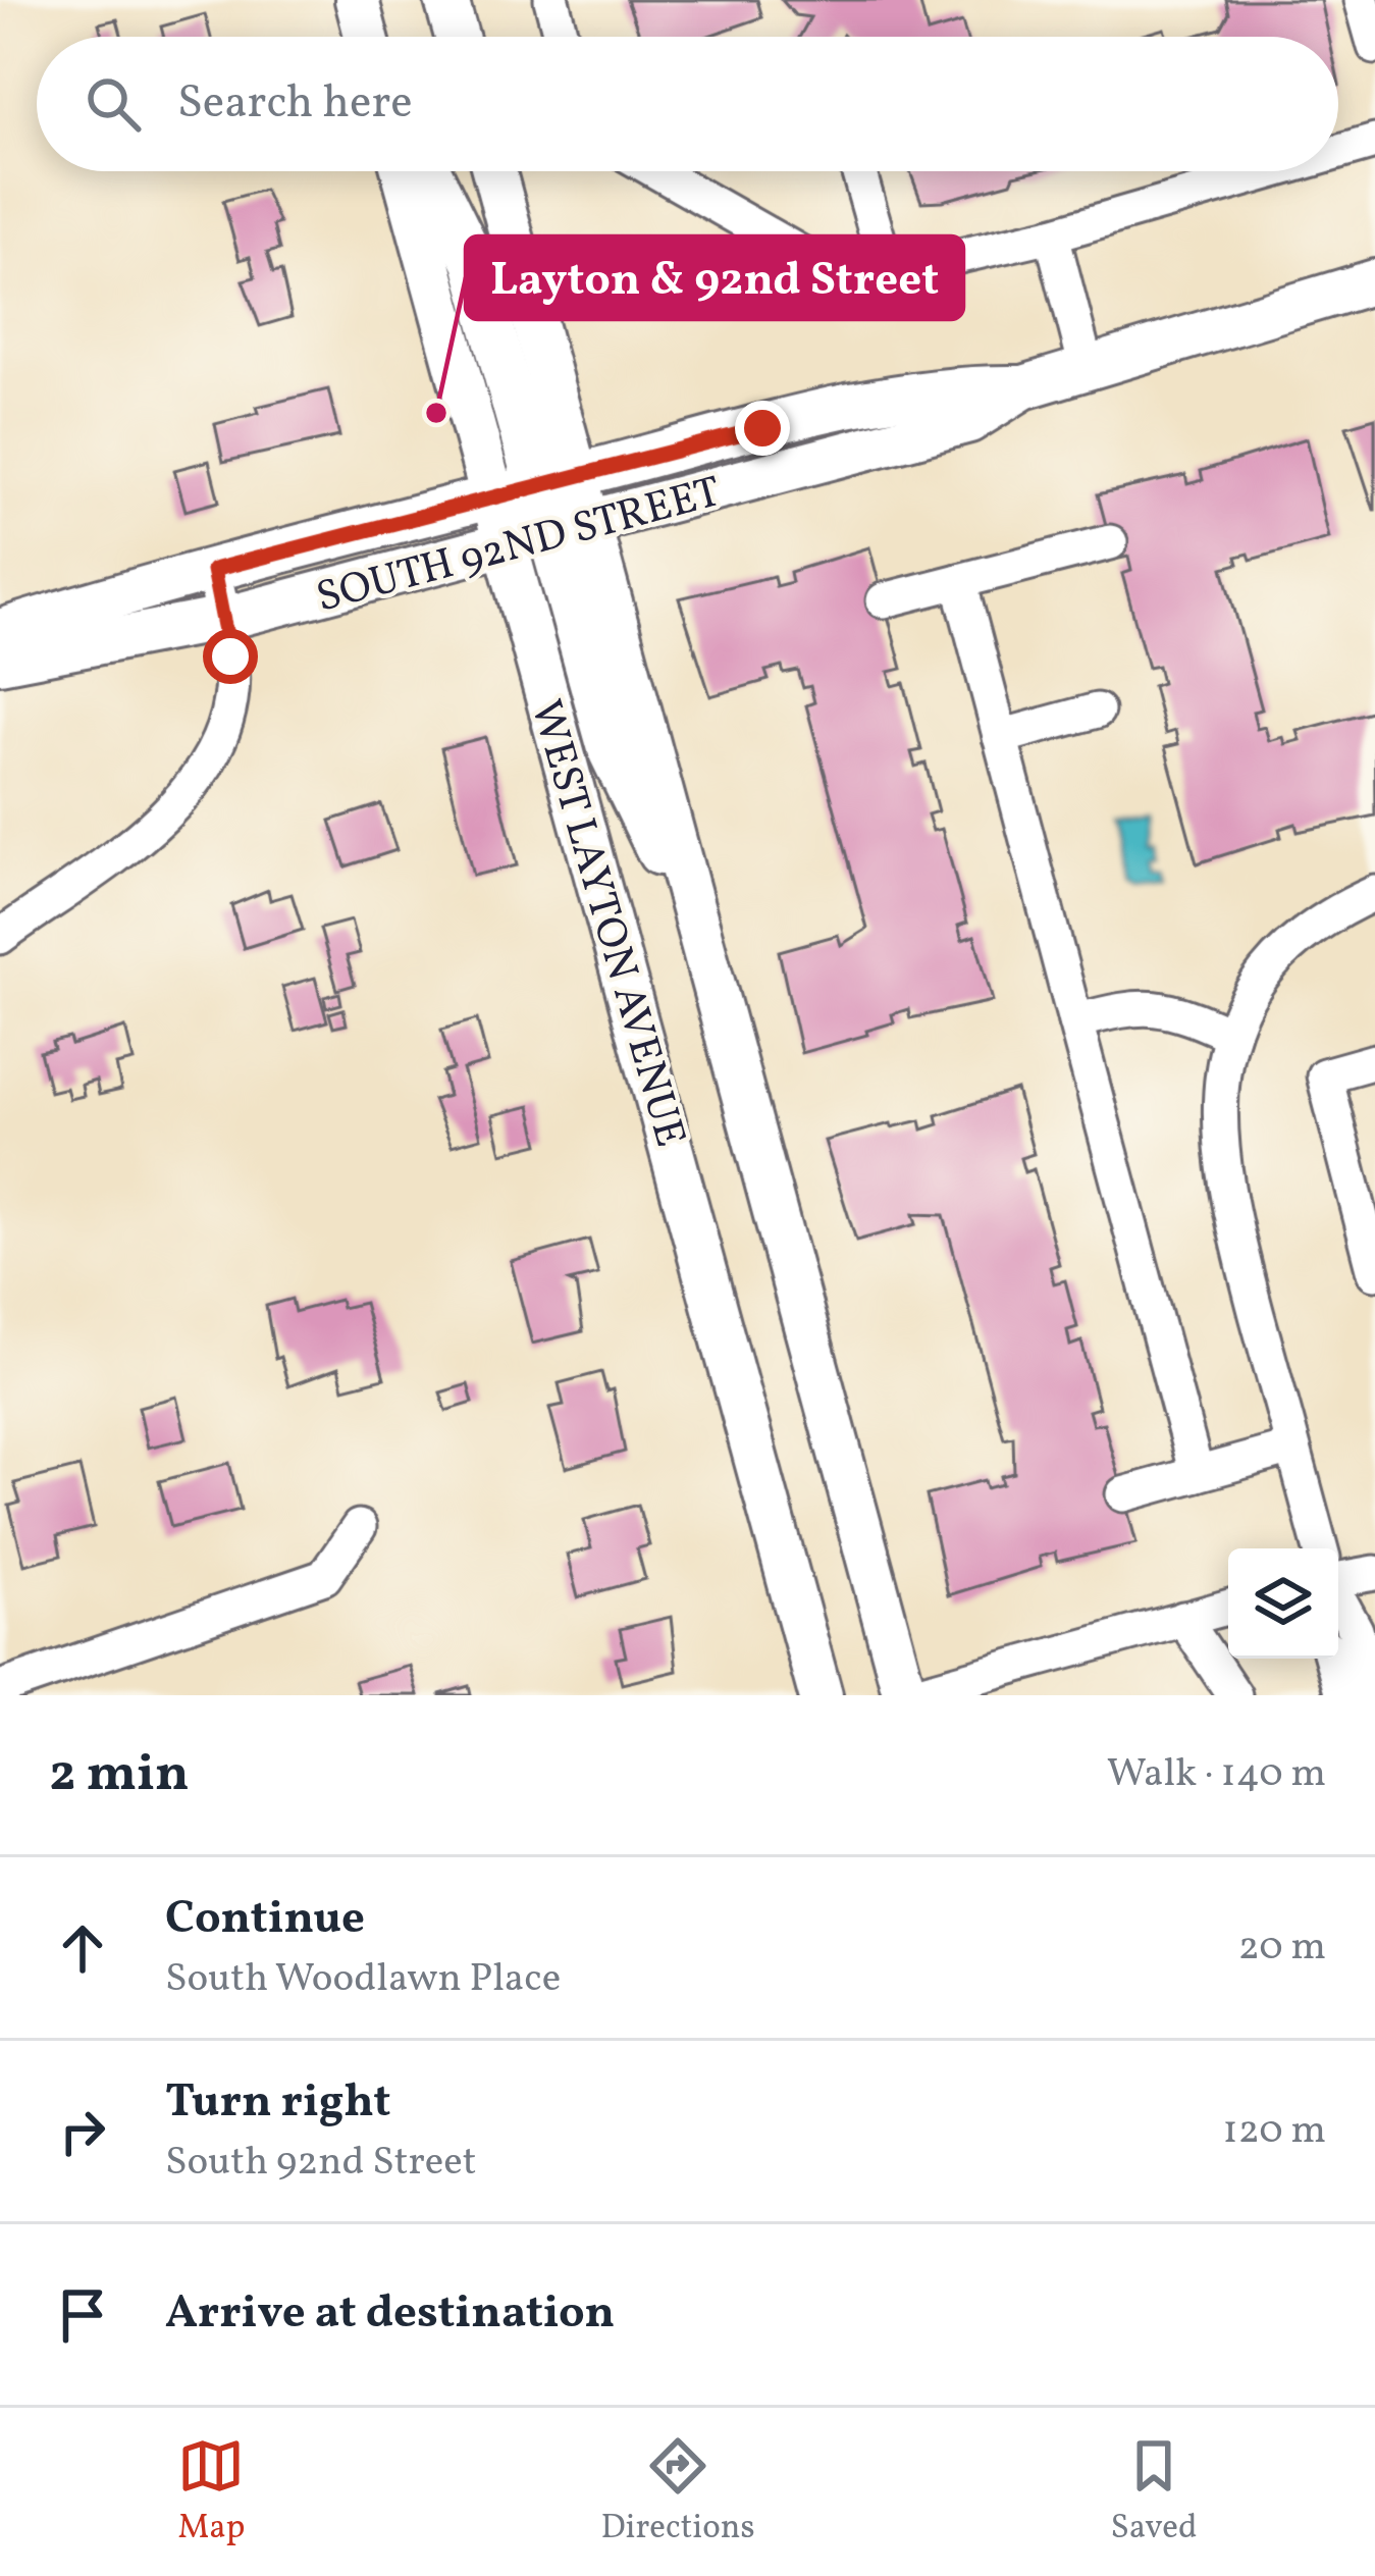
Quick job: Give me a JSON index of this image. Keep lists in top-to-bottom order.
{
  "streets": {
    "main road": ["SOUTH 92ND STREET", "WEST LAYTON AVENUE"]
  },
  "crossings": [
    ["SOUTH 92ND STREET", "WEST LAYTON AVENUE"]
  ],
  "places": ["Layton & 92nd Street"],
  "page": {
    "search": "Search here",
    "heading": ["2 min", "Walk · 140 m"],
    "list": [
      ["Continue", "South Woodlawn Place", "20 m"],
      ["Turn right", "South 92nd Street", "120 m"],
      "Arrive at destination"
    ],
    "nav": ["Map", "Directions", "Saved"]
  }
}
